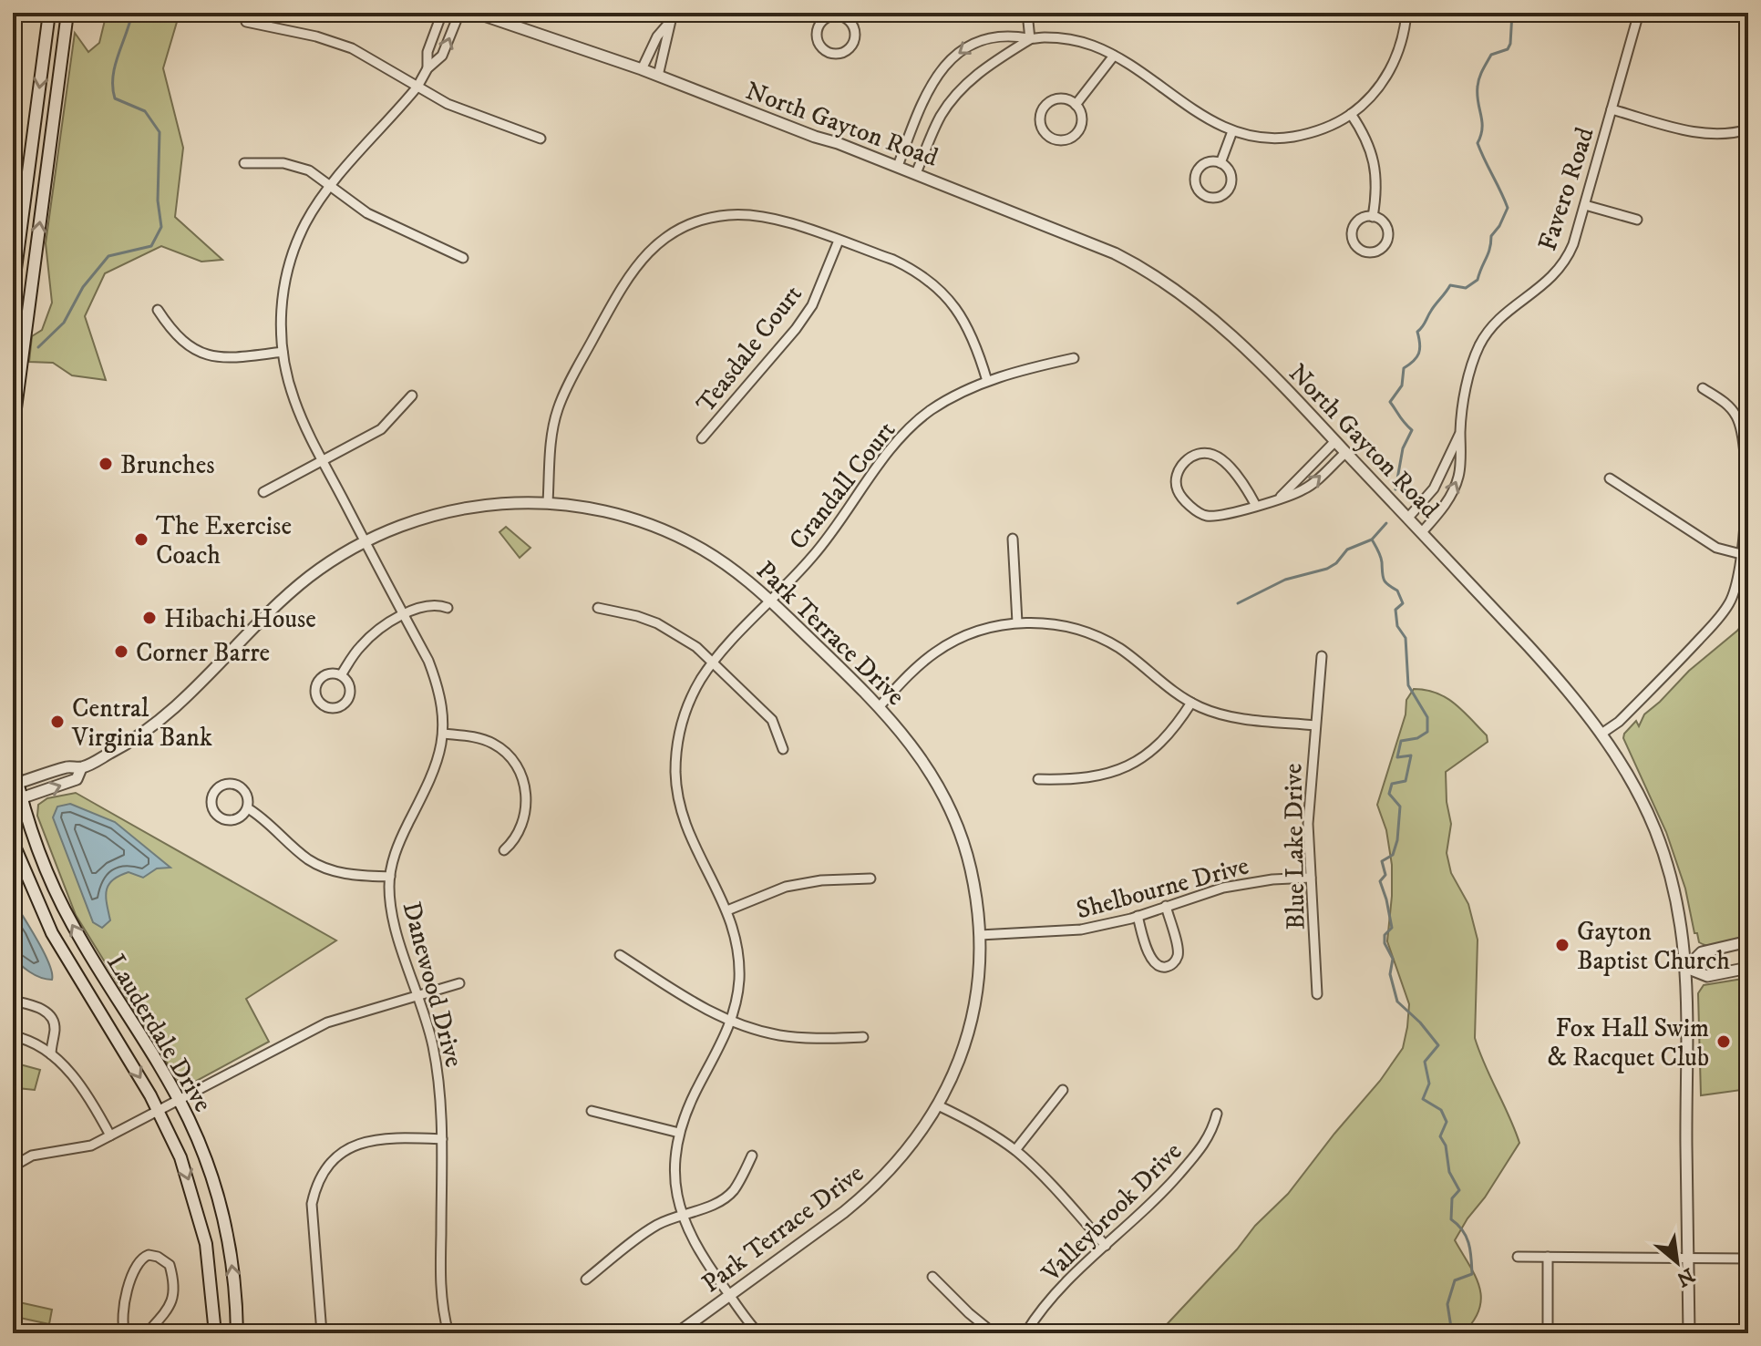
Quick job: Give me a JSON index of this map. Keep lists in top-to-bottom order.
{
  "streets": {
    "main road": ["Lauderdale Drive"],
    "street": [
      "North Gayton Road",
      "Favero Road",
      "Teasdale Court",
      "Crandall Court",
      "Park Terrace Drive",
      "Blue Lake Drive",
      "Shelbourne Drive",
      "Danewood Drive",
      "Valleybrook Drive"
    ]
  },
  "crossings": [
    ["North Gayton Road", "Favero Road"],
    ["Crandall Court", "Park Terrace Drive"],
    ["Park Terrace Drive", "Shelbourne Drive"],
    ["Park Terrace Drive", "Danewood Drive"],
    ["Park Terrace Drive", "Lauderdale Drive"],
    ["Blue Lake Drive", "Shelbourne Drive"]
  ],
  "places": [
    "Brunches",
    "The Exercise Coach",
    "Hibachi House",
    "Corner Barre",
    "Central Virginia Bank",
    "Gayton Baptist Church",
    "Fox Hall Swim & Racquet Club"
  ],
  "north": "bottom right"
}
